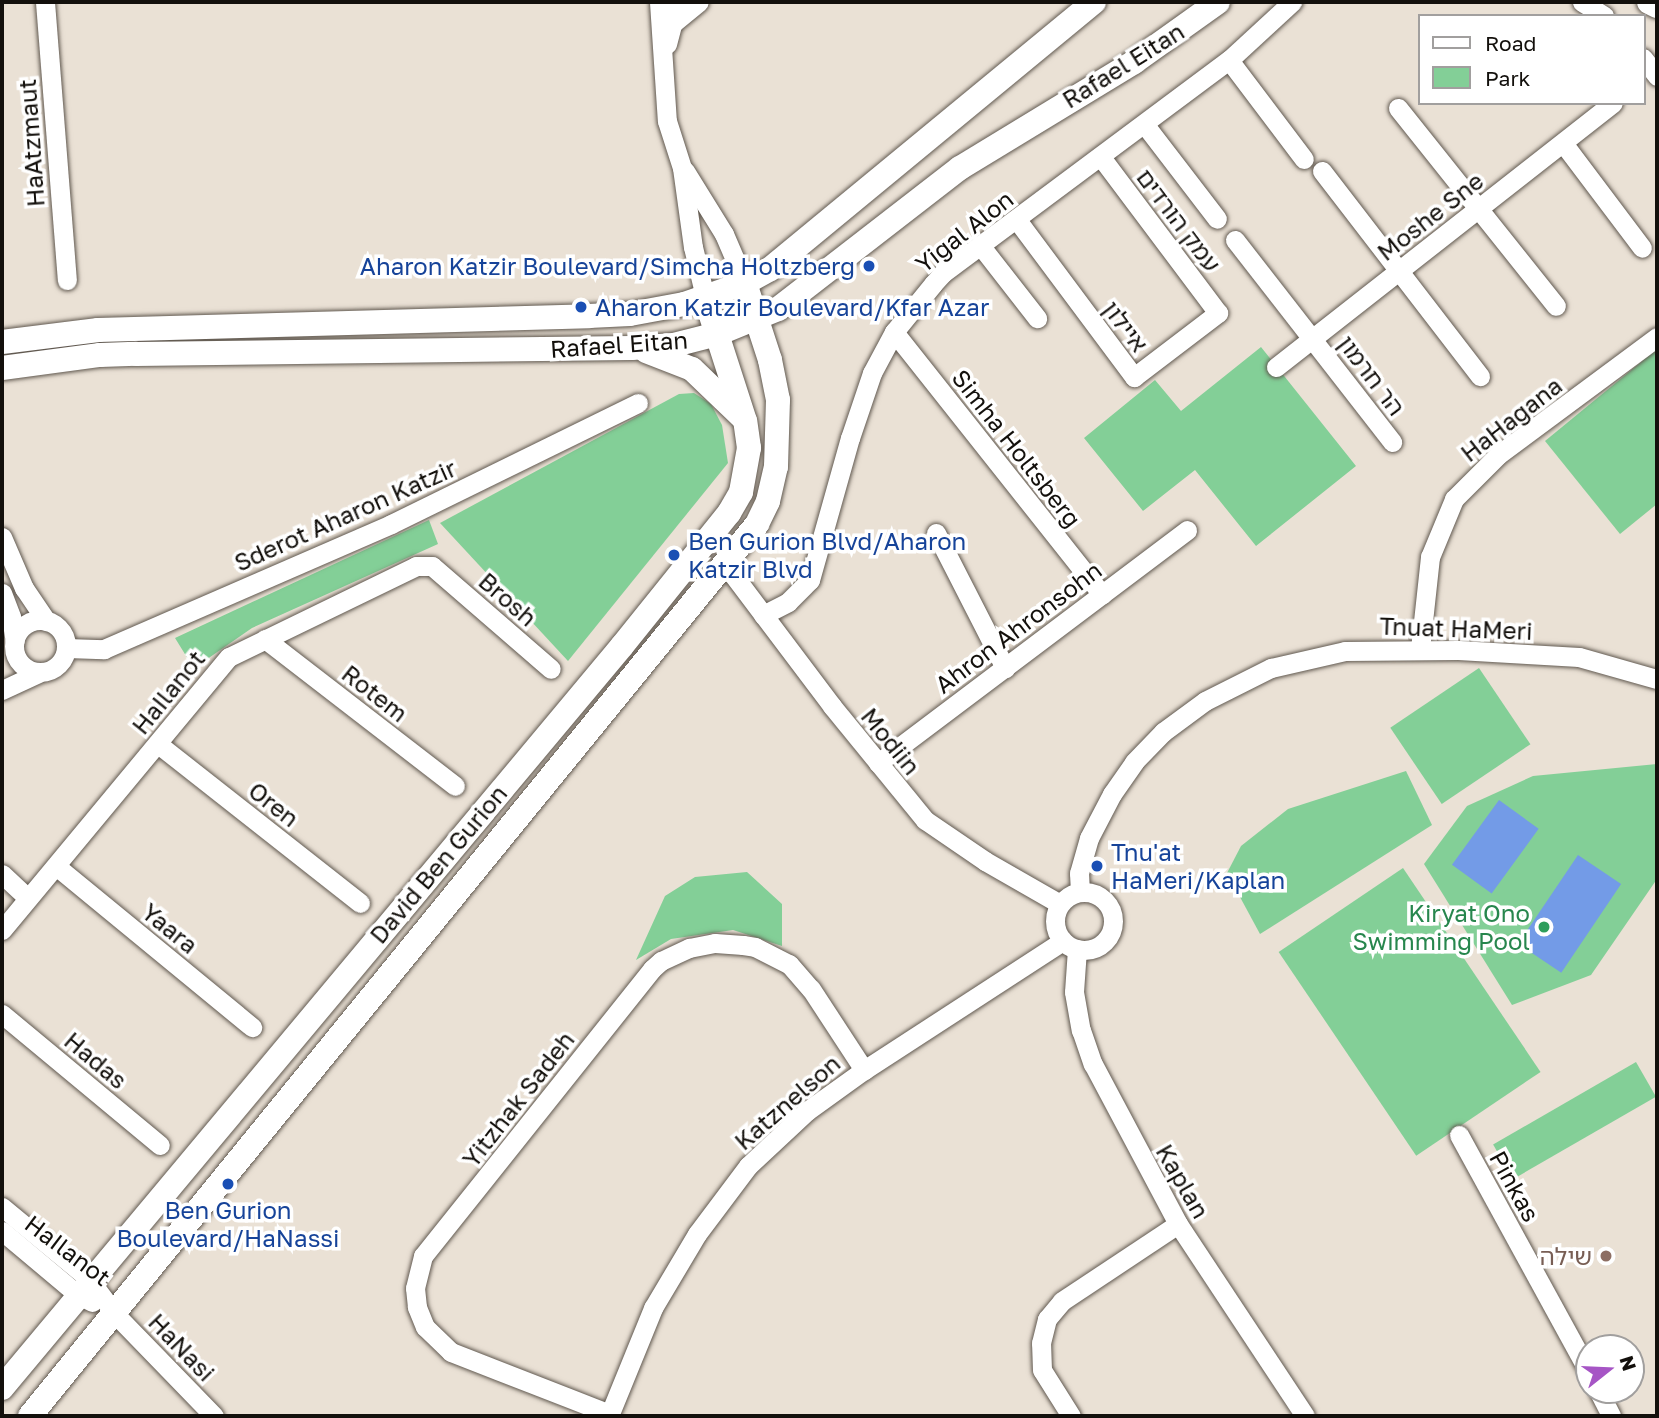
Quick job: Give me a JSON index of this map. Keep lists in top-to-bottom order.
{
  "streets": {
    "main road": ["Rafael Eitan", "David Ben Gurion"],
    "street": [
      "HaAtzmaut",
      "Moshe Sne",
      "עמק הורדים",
      "Yigal Alon",
      "איילון",
      "הר חרמון",
      "HaHagana",
      "Simha Holtsberg",
      "Sderot Aharon Katzir",
      "Brosh",
      "Ahron Ahronsohn",
      "Tnuat HaMeri",
      "HaIlanot",
      "Rotem",
      "Modiin",
      "Oren",
      "Yaara",
      "Hadas",
      "Yitzhak Sadeh",
      "Katznelson",
      "Kaplan",
      "Pinkas",
      "HaNasi"
    ]
  },
  "crossings": [
    ["Rafael Eitan", "David Ben Gurion"],
    ["Moshe Sne", "הר חרמון"],
    ["עמק הורדים", "Yigal Alon"],
    ["עמק הורדים", "איילון"],
    ["Yigal Alon", "איילון"],
    ["Yigal Alon", "Simha Holtsberg"],
    ["Yigal Alon", "Modiin"],
    ["HaHagana", "Tnuat HaMeri"],
    ["Simha Holtsberg", "Ahron Ahronsohn"],
    ["Brosh", "HaIlanot"],
    ["Ahron Ahronsohn", "Modiin"],
    ["Tnuat HaMeri", "Modiin"],
    ["Tnuat HaMeri", "Katznelson"],
    ["Tnuat HaMeri", "Kaplan"],
    ["HaIlanot", "Rotem"],
    ["HaIlanot", "Oren"],
    ["HaIlanot", "David Ben Gurion"],
    ["HaIlanot", "Yaara"],
    ["HaIlanot", "HaNasi"],
    ["Modiin", "David Ben Gurion"],
    ["Modiin", "Katznelson"],
    ["Modiin", "Kaplan"],
    ["David Ben Gurion", "HaNasi"],
    ["Yitzhak Sadeh", "Katznelson"],
    ["Katznelson", "Kaplan"]
  ],
  "places": [
    "Aharon Katzir Boulevard/Simcha Holtzberg",
    "Aharon Katzir Boulevard/Kfar Azar",
    "Ben Gurion Blvd/Aharon Katzir Blvd",
    "Tnu'at HaMeri/Kaplan",
    "Kiryat Ono Swimming Pool",
    "Ben Gurion Boulevard/HaNassi",
    "שילה"
  ],
  "legend": ["Road", "Park"],
  "north": "right"
}
